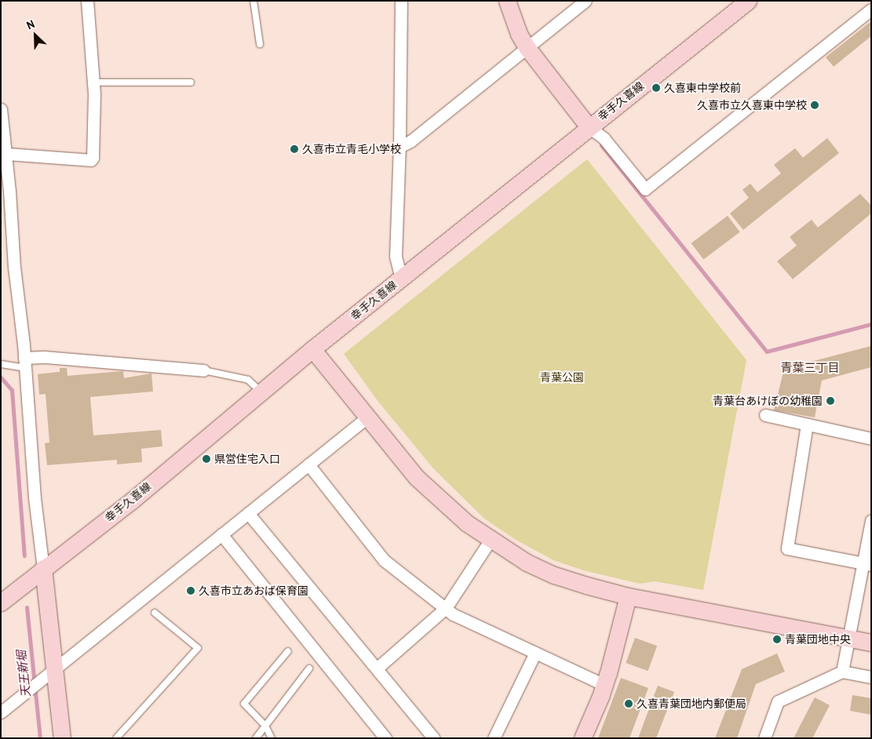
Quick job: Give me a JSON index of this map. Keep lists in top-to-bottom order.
{
  "streets": {
    "street": ["幸手久喜線"]
  },
  "districts": ["青葉三丁目"],
  "water": ["天王新堀"],
  "parks": ["青葉公園"],
  "places": [
    "久喜東中学校前",
    "久喜市立久喜東中学校",
    "久喜市立青毛小学校",
    "青葉台あけぼの幼稚園",
    "県営住宅入口",
    "久喜市立あおば保育園",
    "青葉団地中央",
    "久喜青葉団地内郵便局"
  ],
  "north": "top left"
}
